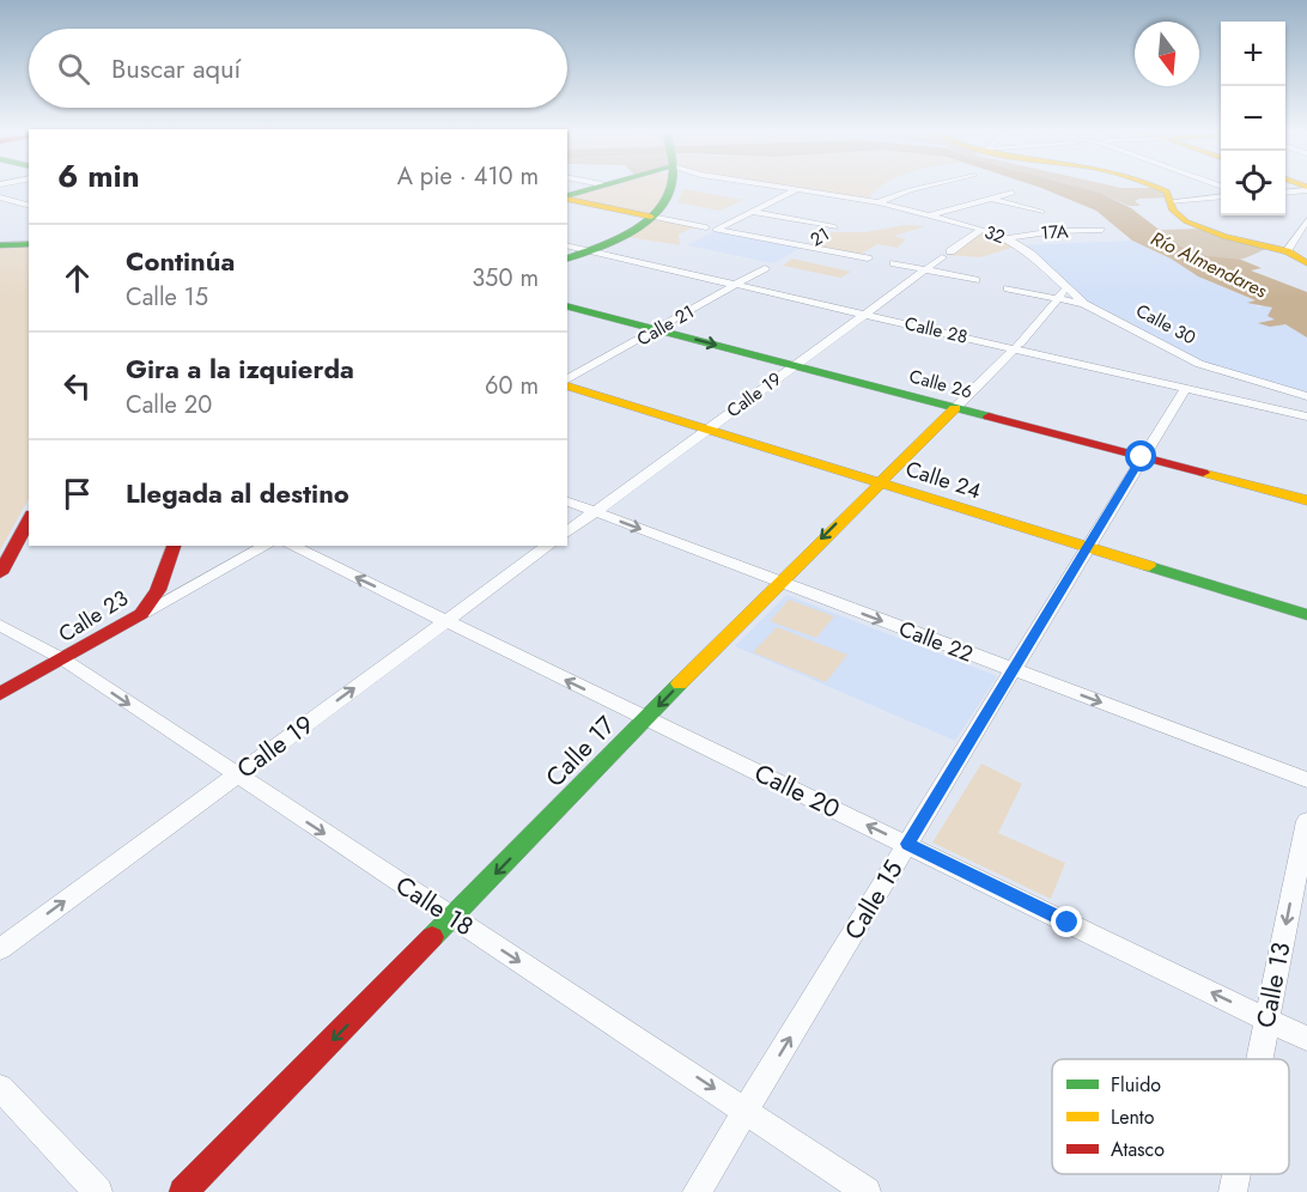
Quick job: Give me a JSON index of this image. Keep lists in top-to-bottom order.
{
  "streets": {
    "street": [
      "17A",
      "32",
      "21",
      "Calle 30",
      "Calle 21",
      "Calle 28",
      "Calle 26",
      "Calle 19",
      "Calle 24",
      "Calle 23",
      "Calle 22",
      "Calle 17",
      "Calle 20",
      "Calle 15",
      "Calle 18",
      "Calle 13"
    ]
  },
  "crossings": [
    ["17A", "32"],
    ["32", "Calle 30"],
    ["32", "Calle 19"],
    ["32", "Calle 17"],
    ["Calle 30", "Calle 17"],
    ["Calle 30", "Calle 15"],
    ["Calle 21", "Calle 28"],
    ["Calle 21", "Calle 26"],
    ["Calle 28", "Calle 19"],
    ["Calle 28", "Calle 17"],
    ["Calle 28", "Calle 15"],
    ["Calle 26", "Calle 19"],
    ["Calle 26", "Calle 17"],
    ["Calle 26", "Calle 15"],
    ["Calle 19", "Calle 24"],
    ["Calle 19", "Calle 22"],
    ["Calle 19", "Calle 20"],
    ["Calle 19", "Calle 18"],
    ["Calle 24", "Calle 17"],
    ["Calle 24", "Calle 15"],
    ["Calle 23", "Calle 18"],
    ["Calle 22", "Calle 17"],
    ["Calle 22", "Calle 15"],
    ["Calle 17", "Calle 20"],
    ["Calle 17", "Calle 18"],
    ["Calle 20", "Calle 15"],
    ["Calle 20", "Calle 13"],
    ["Calle 15", "Calle 18"]
  ],
  "one_way": [
    "Calle 19",
    "Calle 22",
    "Calle 17",
    "Calle 20",
    "Calle 18",
    "Calle 13"
  ],
  "water": ["Río Almendares"],
  "legend": ["Fluido", "Lento", "Atasco"],
  "north": "bottom",
  "page": {
    "map_buttons": ["+", "−"],
    "search": "Buscar aquí",
    "heading": ["6 min", "A pie · 410 m"],
    "list": [
      ["Continúa", "Calle 15", "350 m"],
      ["Gira a la izquierda", "Calle 20", "60 m"],
      "Llegada al destino"
    ]
  }
}
